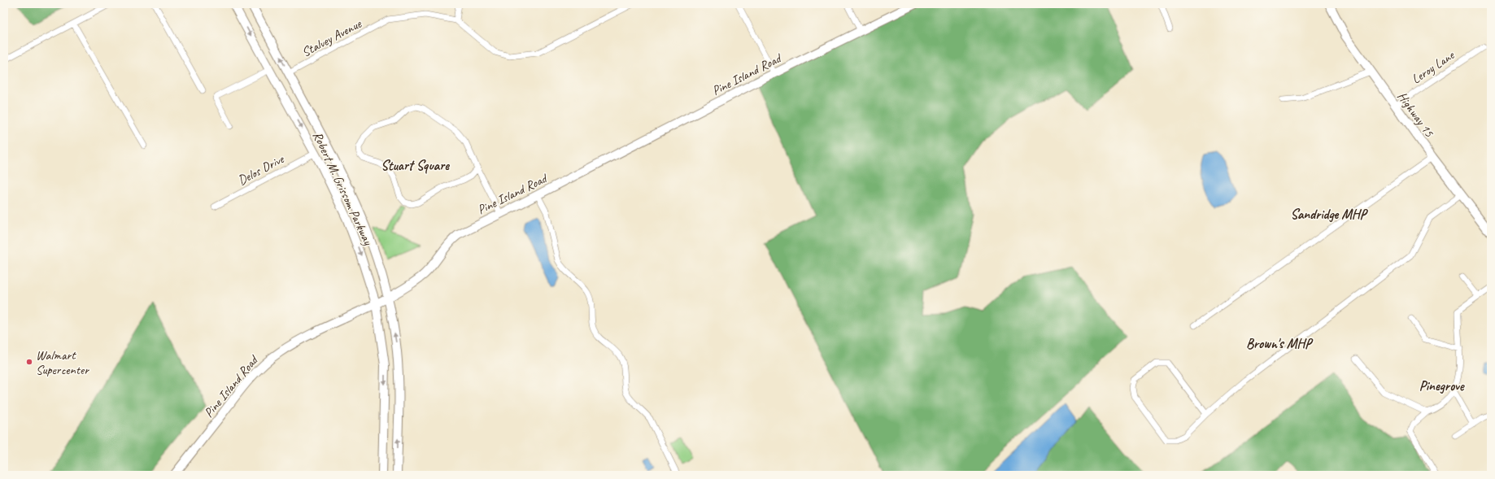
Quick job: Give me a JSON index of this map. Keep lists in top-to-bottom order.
{
  "streets": {
    "main road": ["Pine Island Road", "Highway 15", "Robert M. Grissom Parkway"],
    "street": ["Stalvey Avenue", "Leroy Lane", "Delos Drive"]
  },
  "crossings": [
    ["Stalvey Avenue", "Robert M. Grissom Parkway"],
    ["Leroy Lane", "Highway 15"],
    ["Pine Island Road", "Robert M. Grissom Parkway"],
    ["Delos Drive", "Robert M. Grissom Parkway"]
  ],
  "districts": [
    "Stuart Square",
    "Sandridge MHP",
    "Brown's MHP",
    "Pinegrove"
  ],
  "places": ["Walmart Supercenter"]
}
